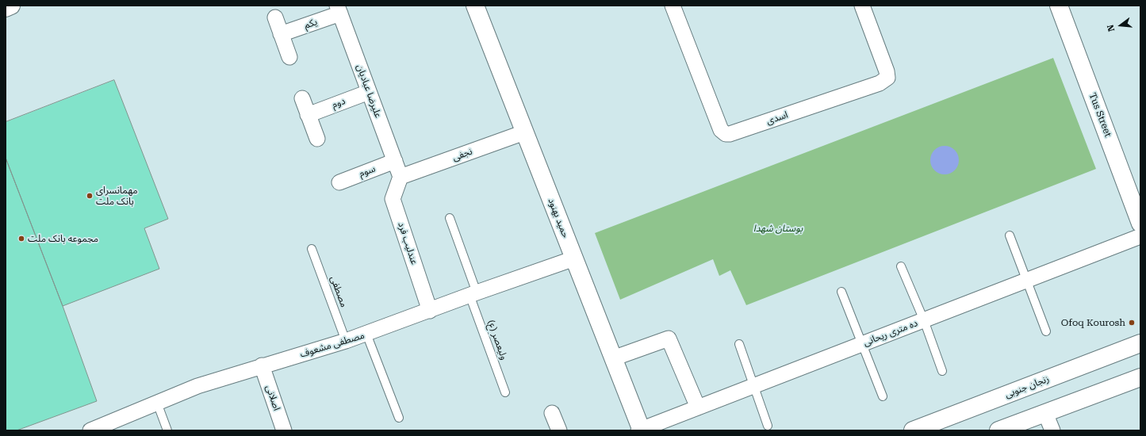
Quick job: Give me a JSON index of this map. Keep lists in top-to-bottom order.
{
  "streets": {
    "street": [
      "یکم",
      "علیرضا عبادیان",
      "دوم",
      "Tus Street",
      "اسدی",
      "نجفی",
      "سوم",
      "حمید بهنود",
      "عندلیب فرد",
      "ده متری ریحانی",
      "مصطفی مشعوف",
      "زنجان جنوبی",
      "اصلانی"
    ],
    "lane": ["مصطفی", "ولیعصر (ع)"]
  },
  "crossings": [
    ["یکم", "علیرضا عبادیان"],
    ["علیرضا عبادیان", "دوم"],
    ["علیرضا عبادیان", "نجفی"],
    ["علیرضا عبادیان", "سوم"],
    ["علیرضا عبادیان", "عندلیب فرد"],
    ["نجفی", "حمید بهنود"],
    ["نجفی", "عندلیب فرد"],
    ["حمید بهنود", "ده متری ریحانی"],
    ["حمید بهنود", "مصطفی مشعوف"],
    ["عندلیب فرد", "مصطفی مشعوف"],
    ["مصطفی", "مصطفی مشعوف"],
    ["ولیعصر (ع)", "مصطفی مشعوف"],
    ["مصطفی مشعوف", "اصلانی"]
  ],
  "parks": ["بوستان شهدا"],
  "places": ["مهمانسرای بانک ملت", "مجموعه بانک ملت", "Ofoq Kourosh"],
  "north": "left"
}
